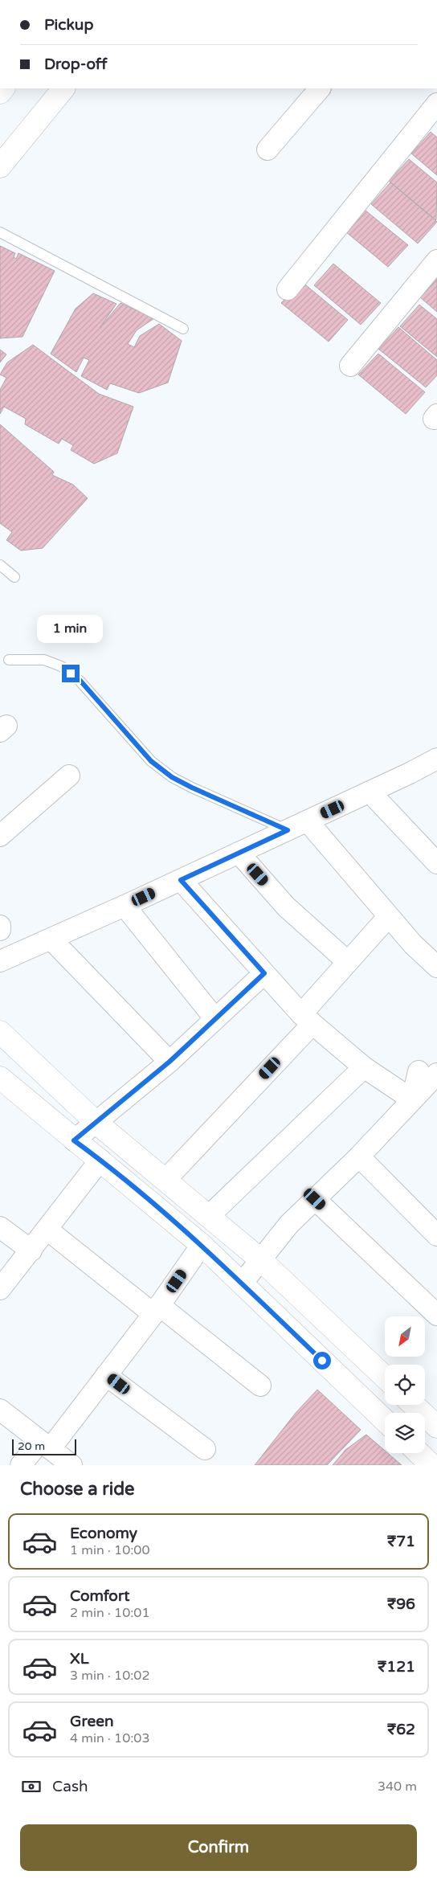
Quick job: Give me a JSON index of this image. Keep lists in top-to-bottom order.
{
  "scale_bar": "20 m",
  "north": "bottom left",
  "page": {
    "banner": ["Pickup", "Drop-off"],
    "bubble": "1 min",
    "scale": "20 m",
    "heading": "Choose a ride",
    "list": [
      {
        "name": "Economy",
        "note": "1 min · 10:00",
        "value": "₹71"
      },
      {
        "name": "Comfort",
        "note": "2 min · 10:01",
        "value": "₹96"
      },
      {
        "name": "XL",
        "note": "3 min · 10:02",
        "value": "₹121"
      },
      {
        "name": "Green",
        "note": "4 min · 10:03",
        "value": "₹62"
      }
    ],
    "pay": ["Cash", "340 m"],
    "buttons": "Confirm"
  }
}
